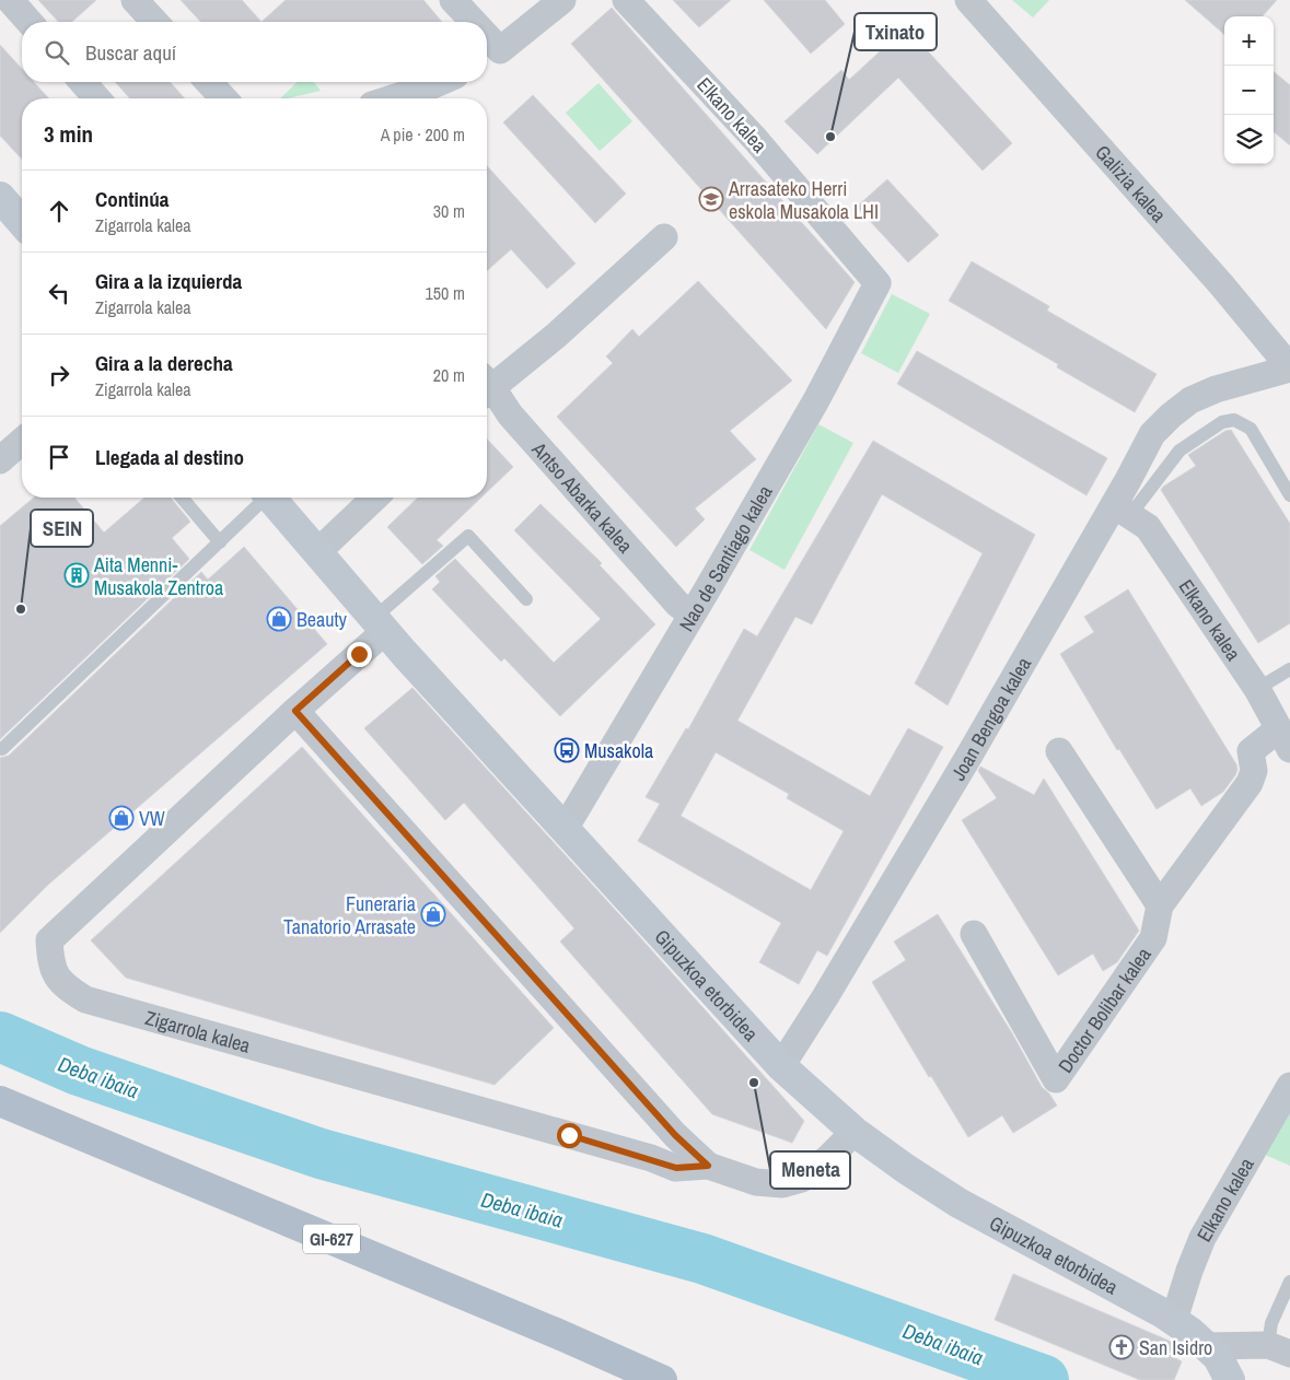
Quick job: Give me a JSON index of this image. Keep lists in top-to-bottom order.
{
  "streets": {
    "main road": ["GI-627"],
    "street": [
      "Elkano kalea",
      "Galizia kalea",
      "Antso Abarka kalea",
      "Nao de Santiago kalea",
      "Joan Bengoa kalea",
      "Gipuzkoa etorbidea",
      "Doctor Bolibar kalea",
      "Zigarrola kalea"
    ]
  },
  "crossings": [
    ["Elkano kalea", "Nao de Santiago kalea"],
    ["Elkano kalea", "Joan Bengoa kalea"],
    ["Elkano kalea", "Gipuzkoa etorbidea"],
    ["Elkano kalea", "Doctor Bolibar kalea"],
    ["Galizia kalea", "Joan Bengoa kalea"],
    ["Antso Abarka kalea", "Nao de Santiago kalea"],
    ["Nao de Santiago kalea", "Gipuzkoa etorbidea"],
    ["Joan Bengoa kalea", "Gipuzkoa etorbidea"],
    ["Gipuzkoa etorbidea", "Zigarrola kalea"]
  ],
  "water": ["Deba ibaia"],
  "places": {
    "other": ["Txinato", "SEIN", "Meneta"],
    "school or university": ["Arrasateko Herri eskola Musakola LHI"],
    "building": ["Aita Menni- Musakola Zentroa"],
    "shop": ["Beauty", "VW", "Funeraria Tanatorio Arrasate"],
    "bus stop": ["Musakola"],
    "church": ["San Isidro"]
  },
  "page": {
    "map_buttons": ["+", "−"],
    "search": "Buscar aquí",
    "heading": ["3 min", "A pie · 200 m"],
    "list": [
      ["Continúa", "Zigarrola kalea", "30 m"],
      ["Gira a la izquierda", "Zigarrola kalea", "150 m"],
      ["Gira a la derecha", "Zigarrola kalea", "20 m"],
      "Llegada al destino"
    ]
  }
}
